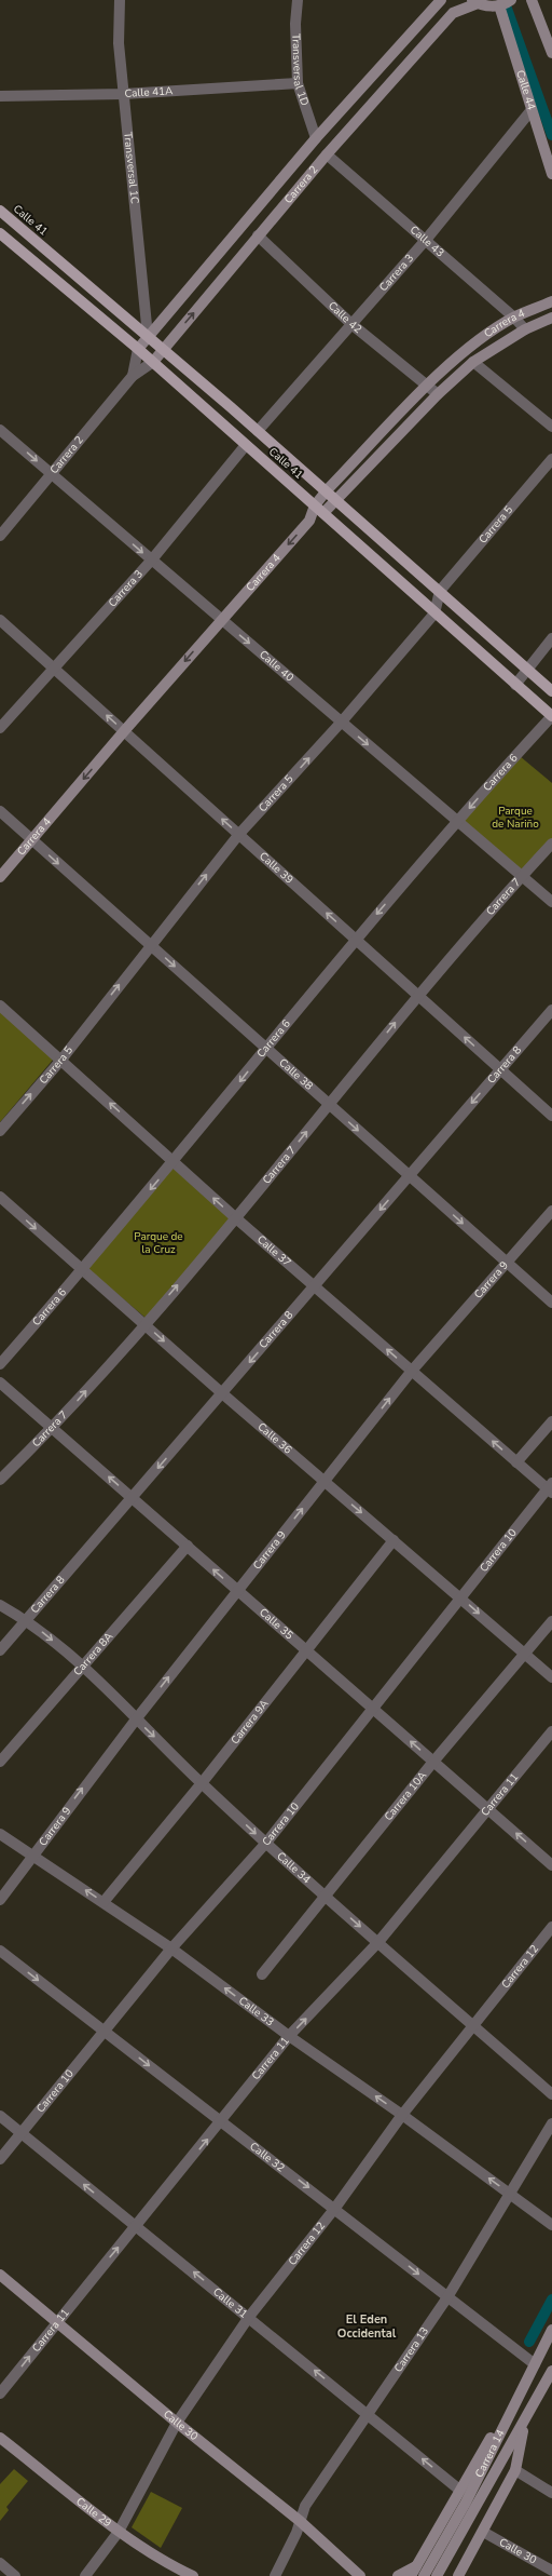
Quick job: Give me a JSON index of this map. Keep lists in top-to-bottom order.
{
  "streets": {
    "main road": ["Calle 41"],
    "street": [
      "Transversal 1D",
      "Calle 44",
      "Calle 41A",
      "Transversal 1C",
      "Carrera 2",
      "Calle 43",
      "Carrera 3",
      "Calle 42",
      "Carrera 4",
      "Carrera 5",
      "Calle 40",
      "Carrera 6",
      "Calle 39",
      "Carrera 7",
      "Carrera 8",
      "Calle 38",
      "Calle 37",
      "Carrera 9",
      "Calle 36",
      "Carrera 10",
      "Calle 35",
      "Carrera 8A",
      "Carrera 9A",
      "Carrera 11",
      "Carrera 10A",
      "Calle 34",
      "Carrera 12",
      "Calle 33",
      "Calle 32",
      "Calle 31",
      "Carrera 13",
      "Calle 30",
      "Carrera 14",
      "Calle 29"
    ]
  },
  "crossings": [
    ["Transversal 1D", "Calle 41A"],
    ["Transversal 1D", "Carrera 2"],
    ["Calle 44", "Carrera 3"],
    ["Calle 41A", "Transversal 1C"],
    ["Transversal 1C", "Carrera 2"],
    ["Transversal 1C", "Calle 41"],
    ["Carrera 2", "Calle 41"],
    ["Carrera 2", "Calle 43"],
    ["Carrera 2", "Calle 42"],
    ["Carrera 2", "Calle 40"],
    ["Calle 41", "Carrera 3"],
    ["Calle 41", "Carrera 4"],
    ["Calle 41", "Carrera 5"],
    ["Calle 41", "Carrera 6"],
    ["Calle 43", "Carrera 3"],
    ["Calle 43", "Carrera 4"],
    ["Carrera 3", "Calle 42"],
    ["Carrera 3", "Calle 40"],
    ["Carrera 3", "Calle 39"],
    ["Calle 42", "Carrera 4"],
    ["Carrera 4", "Calle 40"],
    ["Carrera 4", "Calle 39"],
    ["Carrera 4", "Calle 38"],
    ["Carrera 5", "Calle 40"],
    ["Carrera 5", "Calle 39"],
    ["Carrera 5", "Calle 38"],
    ["Carrera 5", "Calle 37"],
    ["Calle 40", "Carrera 6"],
    ["Calle 40", "Carrera 7"],
    ["Carrera 6", "Calle 39"],
    ["Carrera 6", "Calle 38"],
    ["Carrera 6", "Calle 37"],
    ["Carrera 6", "Calle 36"],
    ["Calle 39", "Carrera 7"],
    ["Calle 39", "Carrera 8"],
    ["Carrera 7", "Calle 38"],
    ["Carrera 7", "Calle 37"],
    ["Carrera 7", "Calle 36"],
    ["Carrera 7", "Calle 35"],
    ["Carrera 8", "Calle 38"],
    ["Carrera 8", "Calle 37"],
    ["Carrera 8", "Calle 36"],
    ["Carrera 8", "Calle 35"],
    ["Carrera 8", "Calle 34"],
    ["Calle 38", "Carrera 9"],
    ["Calle 37", "Carrera 9"],
    ["Calle 37", "Carrera 10"],
    ["Carrera 9", "Calle 36"],
    ["Carrera 9", "Calle 35"],
    ["Carrera 9", "Calle 34"],
    ["Carrera 9", "Calle 33"],
    ["Calle 36", "Carrera 10"],
    ["Calle 36", "Carrera 9A"],
    ["Calle 36", "Carrera 10A"],
    ["Carrera 10", "Calle 35"],
    ["Carrera 10", "Calle 34"],
    ["Carrera 10", "Calle 33"],
    ["Carrera 10", "Calle 32"],
    ["Carrera 10", "Calle 31"],
    ["Calle 35", "Carrera 8A"],
    ["Calle 35", "Carrera 9A"],
    ["Calle 35", "Carrera 11"],
    ["Calle 35", "Carrera 10A"],
    ["Carrera 8A", "Calle 34"],
    ["Carrera 9A", "Calle 34"],
    ["Carrera 9A", "Calle 33"],
    ["Carrera 11", "Calle 34"],
    ["Carrera 11", "Calle 33"],
    ["Carrera 11", "Calle 32"],
    ["Carrera 11", "Calle 31"],
    ["Carrera 11", "Calle 30"],
    ["Carrera 10A", "Calle 34"],
    ["Calle 34", "Carrera 12"],
    ["Carrera 12", "Calle 33"],
    ["Carrera 12", "Calle 32"],
    ["Carrera 12", "Calle 31"],
    ["Carrera 12", "Calle 30"],
    ["Carrera 12", "Calle 29"],
    ["Calle 33", "Carrera 13"],
    ["Calle 32", "Carrera 13"],
    ["Calle 32", "Carrera 14"],
    ["Calle 31", "Carrera 13"],
    ["Carrera 13", "Calle 30"]
  ],
  "one_way": [
    "Carrera 4",
    "Carrera 5",
    "Calle 40",
    "Carrera 6",
    "Calle 39",
    "Carrera 7",
    "Carrera 8",
    "Calle 38",
    "Calle 37",
    "Carrera 9",
    "Calle 36",
    "Calle 35",
    "Carrera 11",
    "Calle 34",
    "Calle 33",
    "Calle 32",
    "Calle 31"
  ],
  "districts": ["El Eden Occidental"],
  "parks": ["Parque de Nariño", "Parque de la Cruz"]
}
